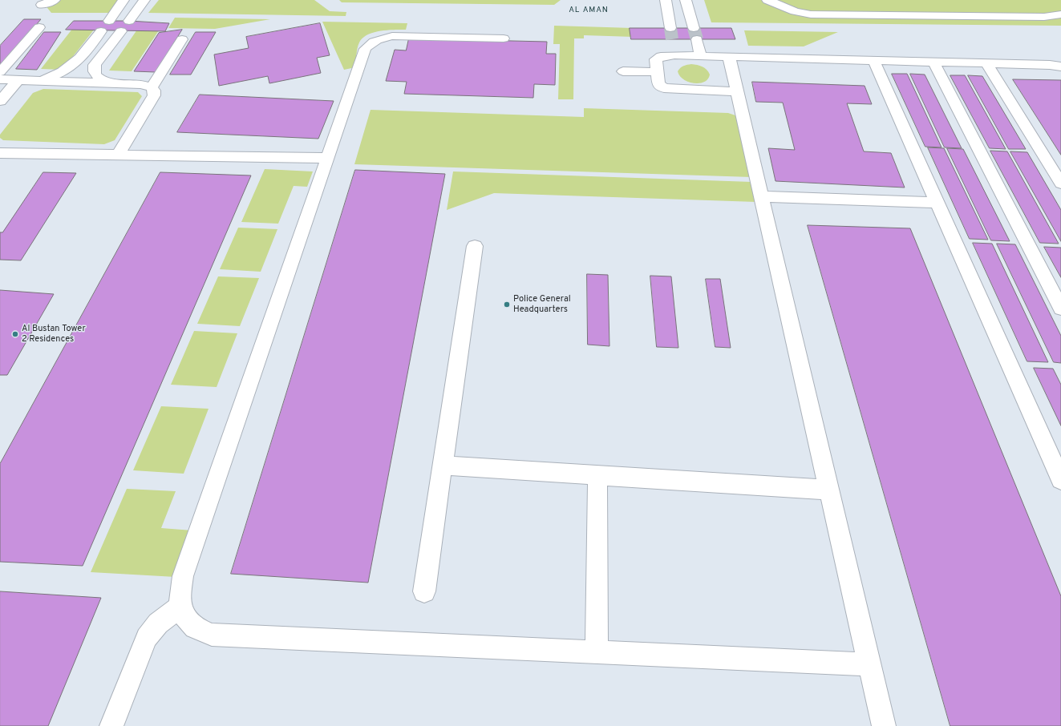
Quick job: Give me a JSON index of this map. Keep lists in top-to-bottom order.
{
  "districts": ["AL AMAN"],
  "places": ["Police General Headquarters", "Al Bustan Tower 2 Residences"]
}
